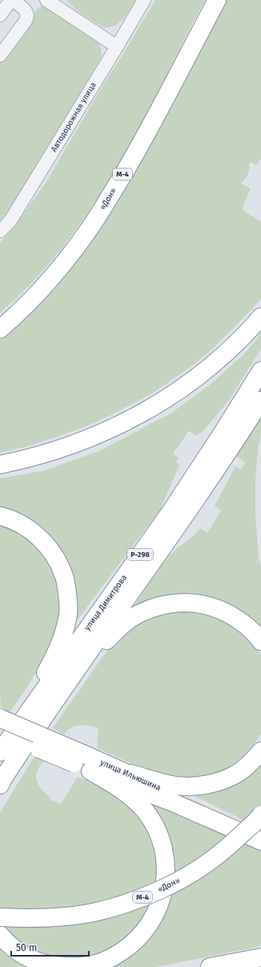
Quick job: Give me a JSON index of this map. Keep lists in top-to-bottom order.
{
  "streets": {
    "highway": [
      "М-4",
      "«Дон»",
      "Р-298",
      "улица Димитрова",
      "улица Ильюшина"
    ],
    "lane": ["Автодорожная улица"]
  },
  "scale_bar": "50 m"
}
